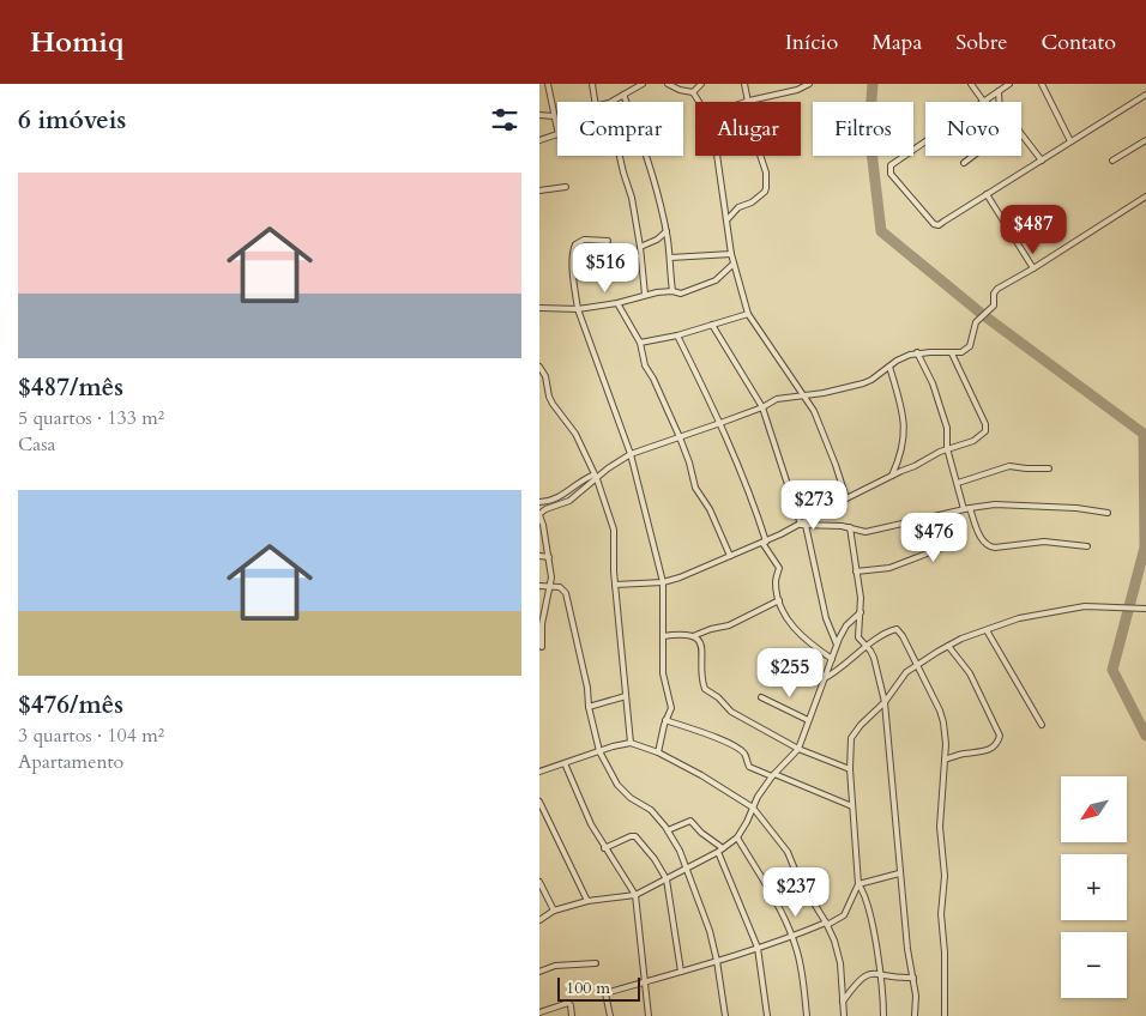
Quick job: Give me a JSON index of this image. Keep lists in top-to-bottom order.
{
  "scale_bar": "100 m",
  "north": "bottom left",
  "page": {
    "header": "Homiq",
    "nav": [
      "Início",
      "Mapa",
      "Sobre",
      "Contato"
    ],
    "heading": "6 imóveis",
    "chip": [
      "Comprar",
      "Alugar",
      "Filtros",
      "Novo"
    ],
    "list": [
      {
        "name": "$487/mês",
        "note": "5 quartos · 133 m² · Casa"
      },
      {
        "name": "$476/mês",
        "note": "3 quartos · 104 m² · Apartamento"
      }
    ],
    "price": [
      "$487",
      "$516",
      "$273",
      "$476",
      "$255",
      "$237"
    ],
    "map_buttons": ["+", "−"],
    "scale": "100 m"
  }
}
